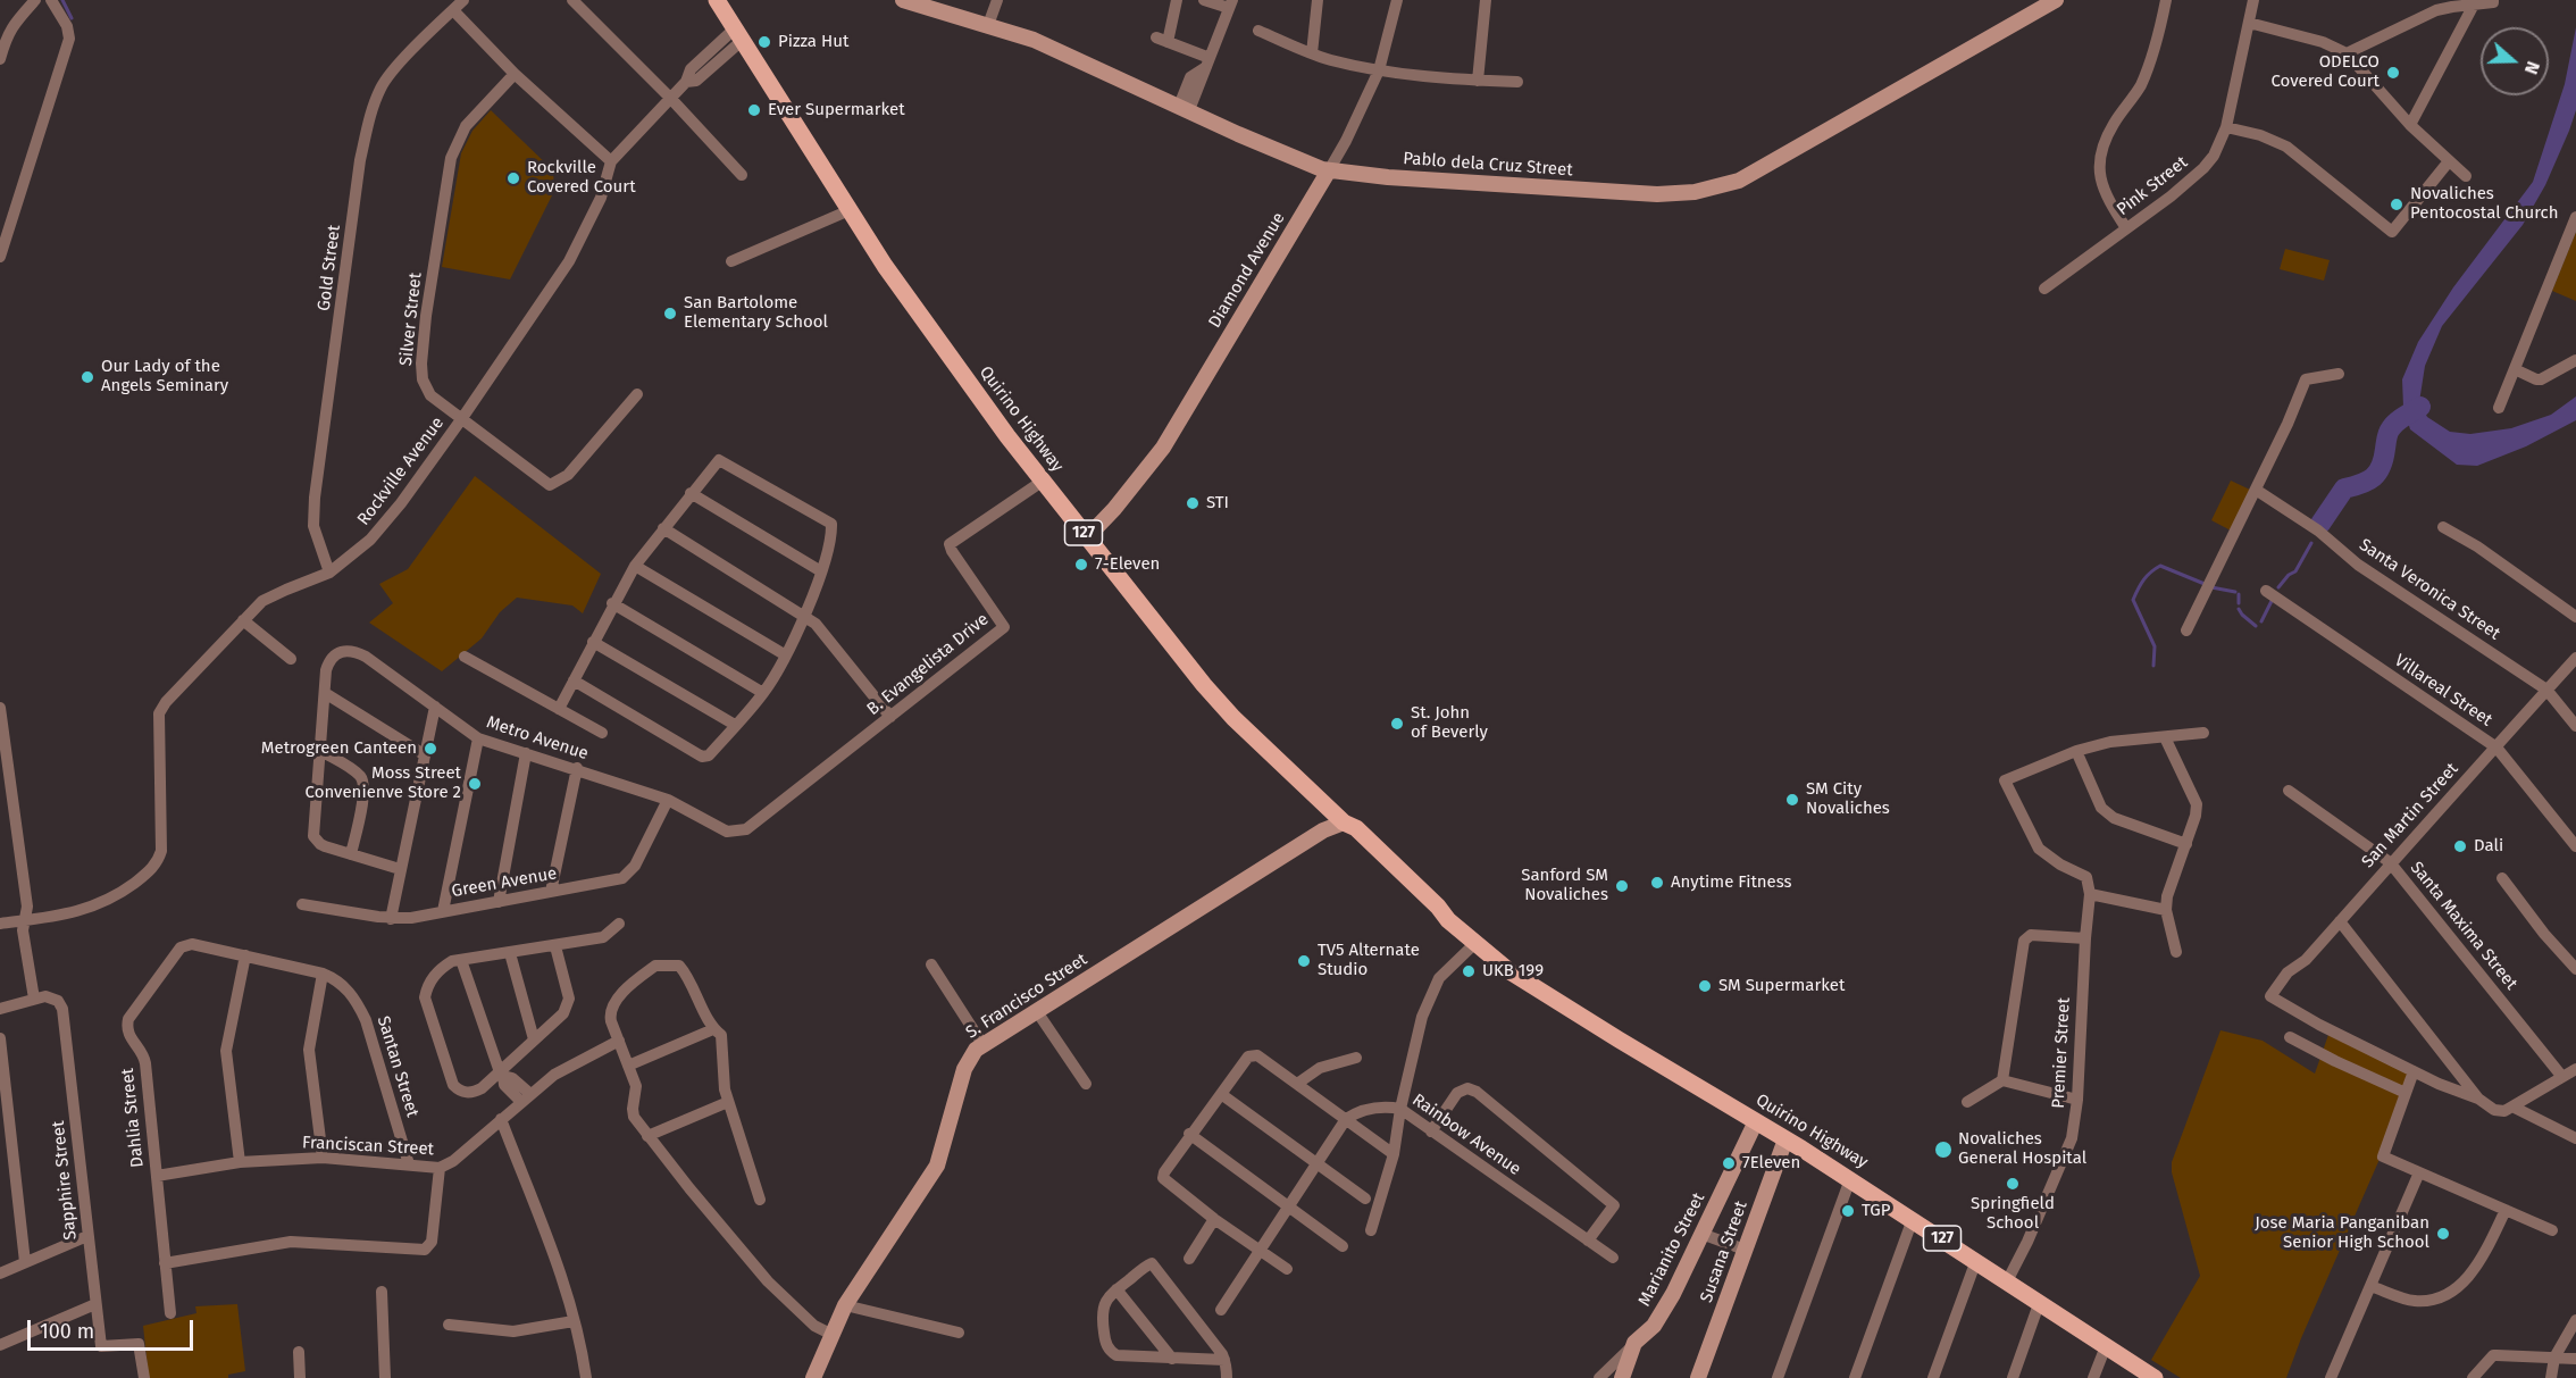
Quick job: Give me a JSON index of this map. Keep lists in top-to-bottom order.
{
  "streets": {
    "main road": ["Quirino Highway", "127"],
    "street": [
      "Pablo dela Cruz Street",
      "Pink Street",
      "Gold Street",
      "Diamond Avenue",
      "Silver Street",
      "Rockville Avenue",
      "Santa Veronica Street",
      "B. Evangelista Drive",
      "Villareal Street",
      "Metro Avenue",
      "San Martin Street",
      "Green Avenue",
      "Santa Maxima Street",
      "S. Francisco Street",
      "Premier Street",
      "Santan Street",
      "Dahlia Street",
      "Rainbow Avenue",
      "Franciscan Street",
      "Sapphire Street",
      "Marianito Street",
      "Susana Street"
    ]
  },
  "crossings": [
    ["Pablo dela Cruz Street", "Diamond Avenue"],
    ["Gold Street", "Rockville Avenue"],
    ["Diamond Avenue", "Quirino Highway"],
    ["Silver Street", "Rockville Avenue"],
    ["Quirino Highway", "Rockville Avenue"],
    ["Quirino Highway", "B. Evangelista Drive"],
    ["Quirino Highway", "S. Francisco Street"],
    ["Quirino Highway", "Premier Street"],
    ["Quirino Highway", "Marianito Street"],
    ["Quirino Highway", "Susana Street"],
    ["Santa Veronica Street", "San Martin Street"],
    ["B. Evangelista Drive", "Metro Avenue"],
    ["Villareal Street", "San Martin Street"],
    ["Metro Avenue", "Green Avenue"],
    ["San Martin Street", "Santa Maxima Street"],
    ["Santan Street", "Dahlia Street"],
    ["Santan Street", "Franciscan Street"],
    ["Dahlia Street", "Franciscan Street"]
  ],
  "places": [
    "Pizza Hut",
    "ODELCO Covered Court",
    "Ever Supermarket",
    "Rockville Covered Court",
    "Novaliches Pentocostal Church",
    "San Bartolome Elementary School",
    "Our Lady of the Angels Seminary",
    "STI",
    "7-Eleven",
    "St. John of Beverly",
    "Metrogreen Canteen",
    "Moss Street Convenienve Store 2",
    "SM City Novaliches",
    "Dali",
    "Anytime Fitness",
    "Sanford SM Novaliches",
    "TV5 Alternate Studio",
    "UKB 199",
    "SM Supermarket",
    "Novaliches General Hospital",
    "7Eleven",
    "Springfield School",
    "TGP",
    "Jose Maria Panganiban Senior High School"
  ],
  "scale_bar": "100 m",
  "north": "right"
}
